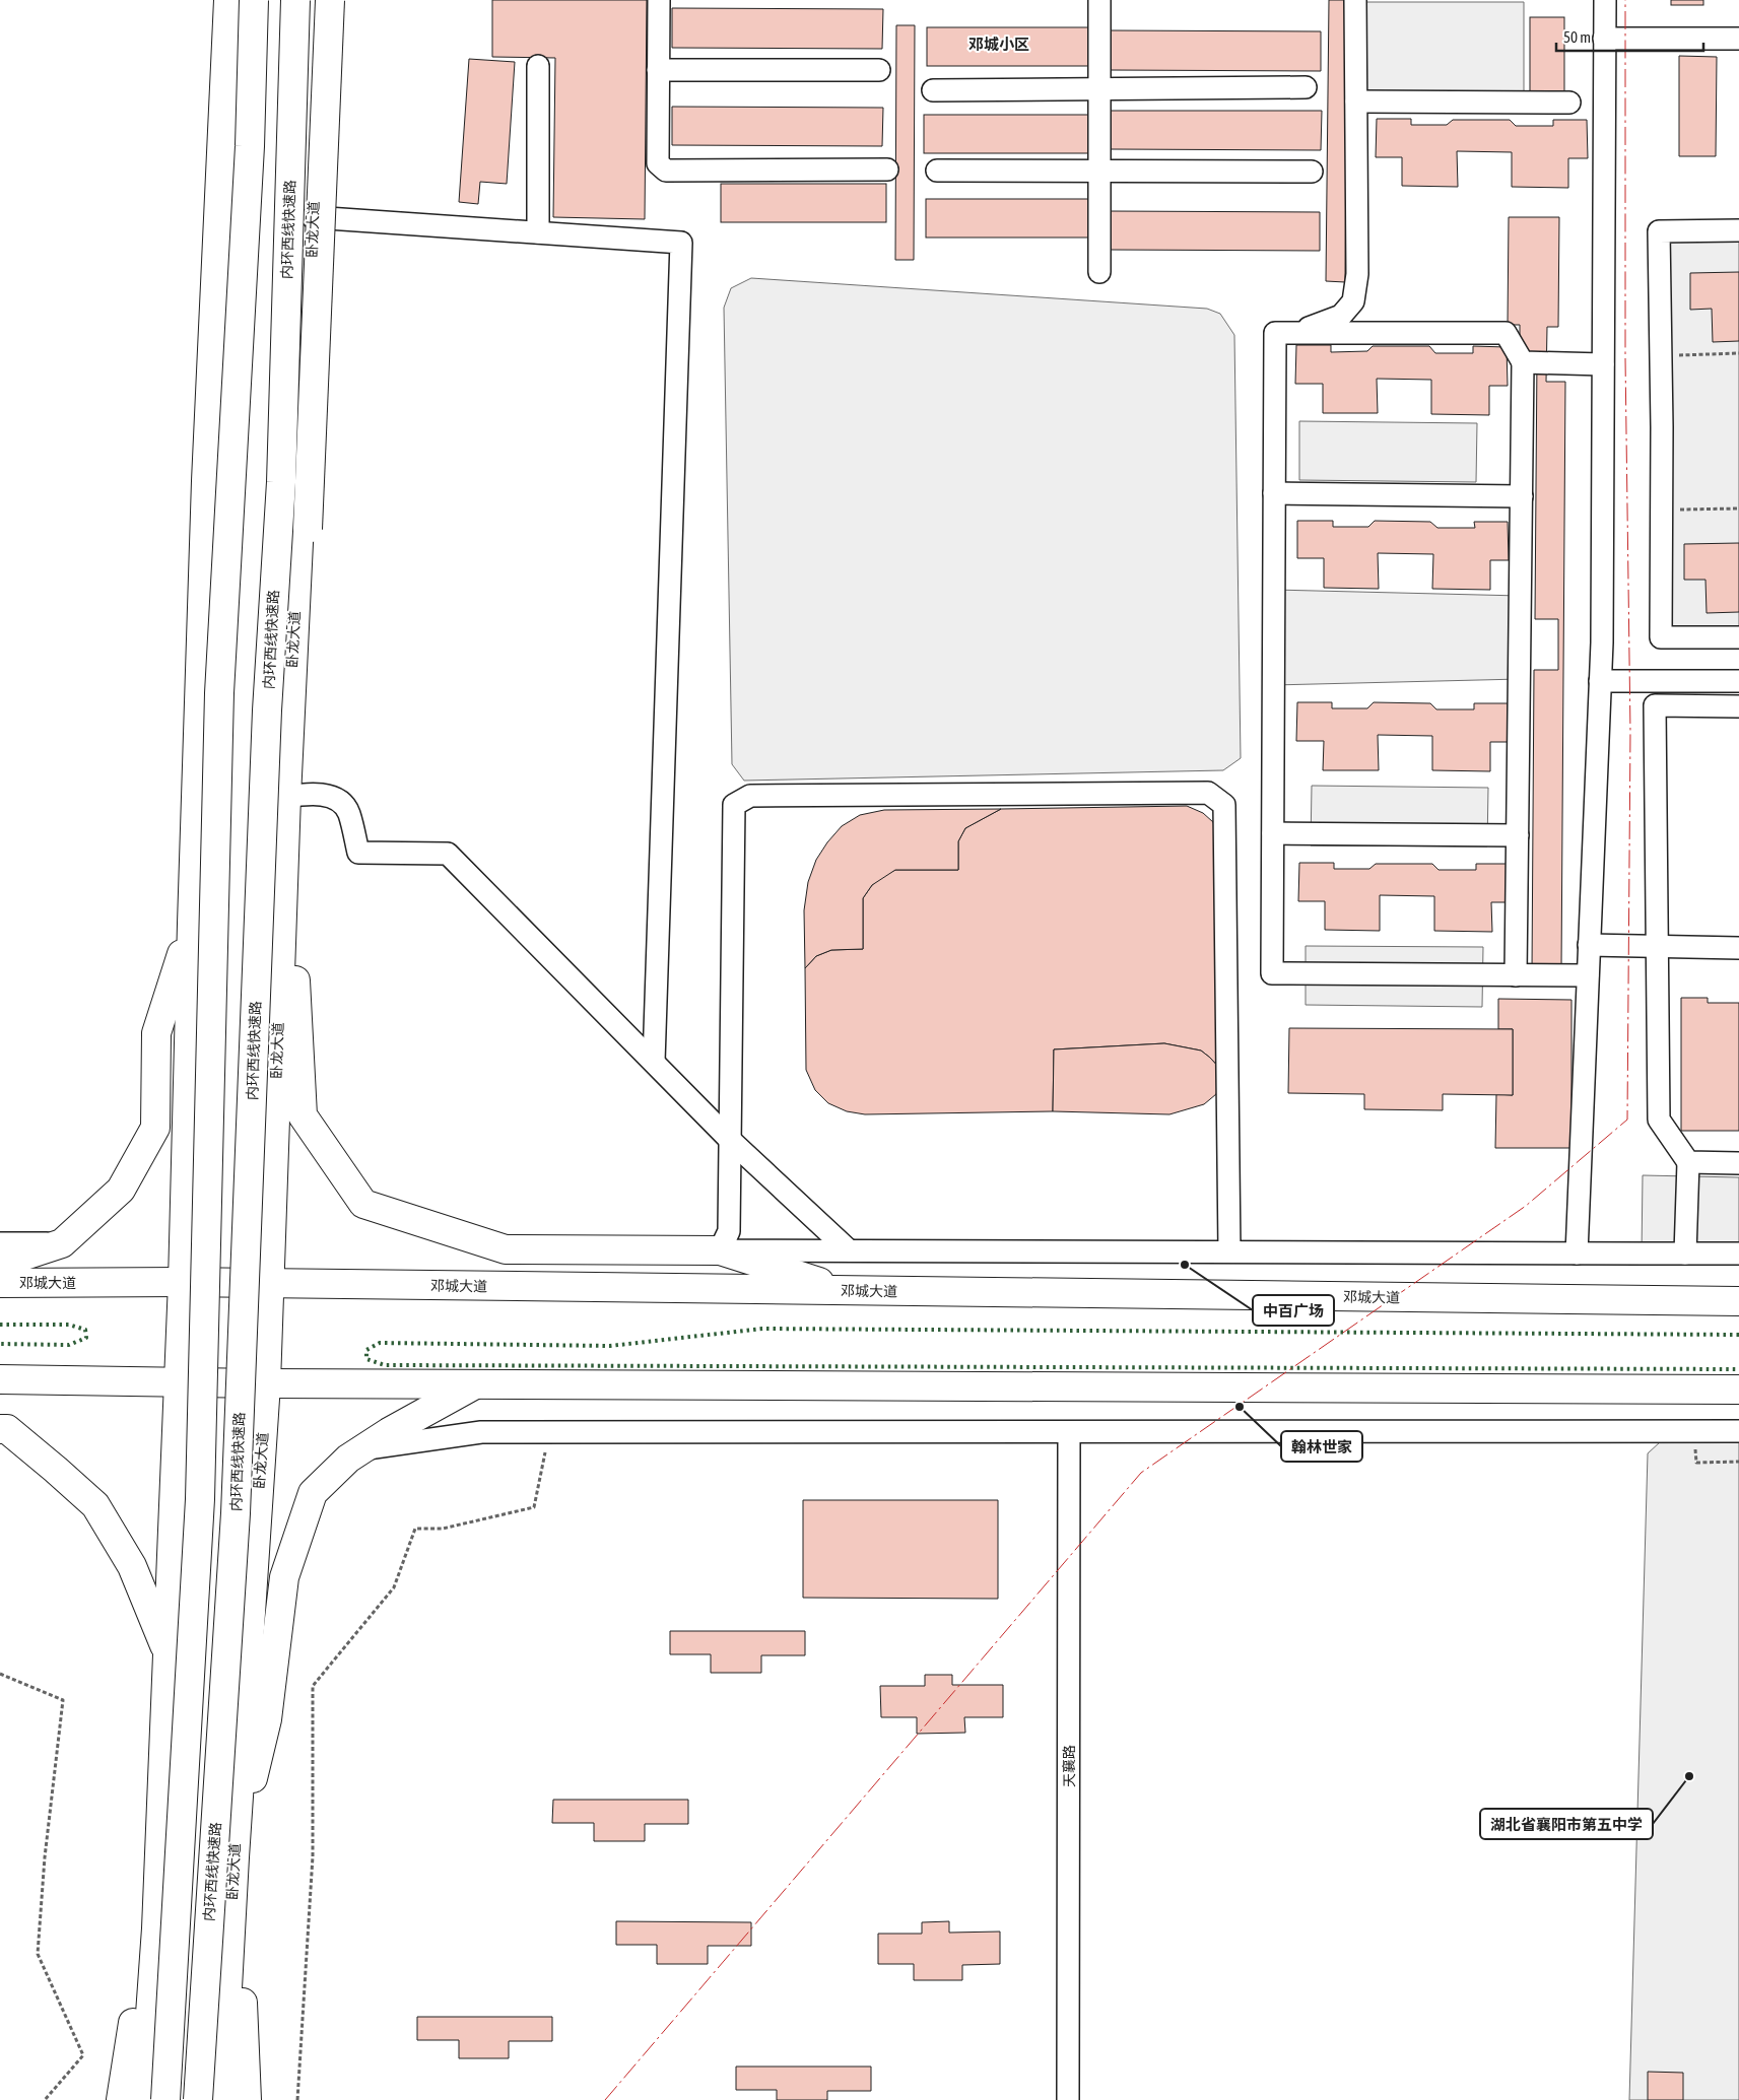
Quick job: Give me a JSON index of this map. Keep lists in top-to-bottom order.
{
  "streets": {
    "highway": ["内环西线快速路", "卧龙大道", "邓城大道"],
    "street": ["天襄路"]
  },
  "crossings": [
    ["卧龙大道", "邓城大道"]
  ],
  "districts": ["邓城小区"],
  "places": ["中百广场", "翰林世家", "湖北省襄阳市第五中学"],
  "scale_bar": "50 m"
}
